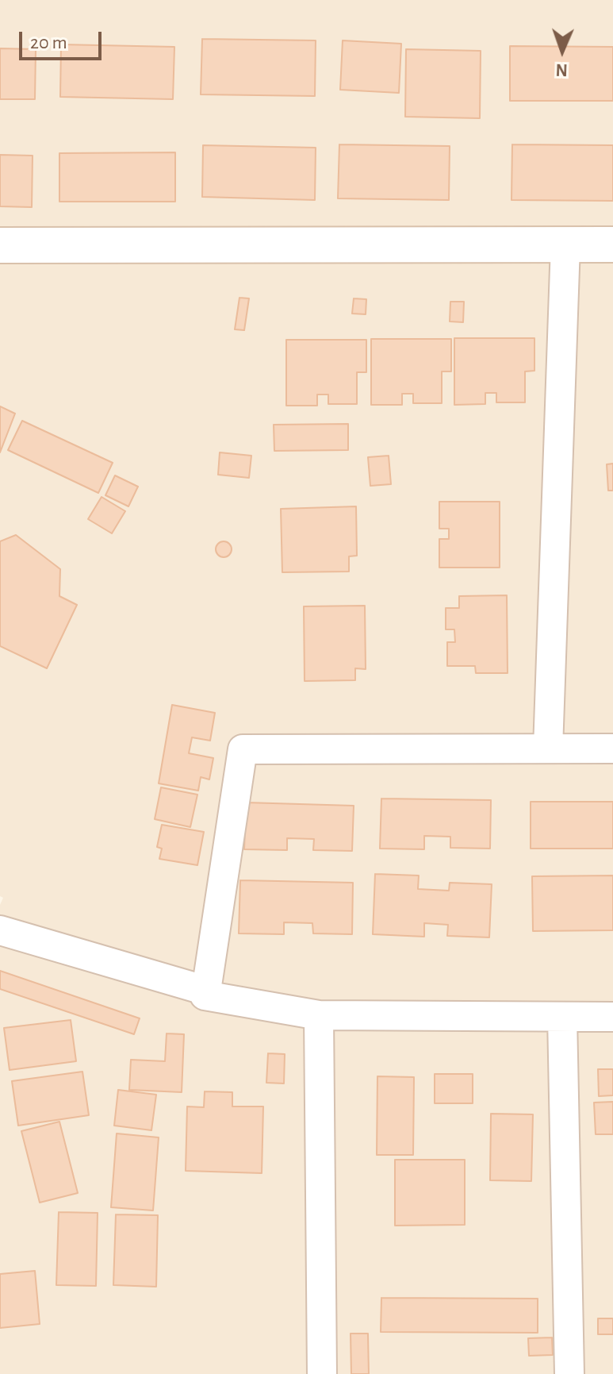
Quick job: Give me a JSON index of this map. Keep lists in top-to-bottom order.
{
  "scale_bar": "20 m",
  "north": "bottom"
}
